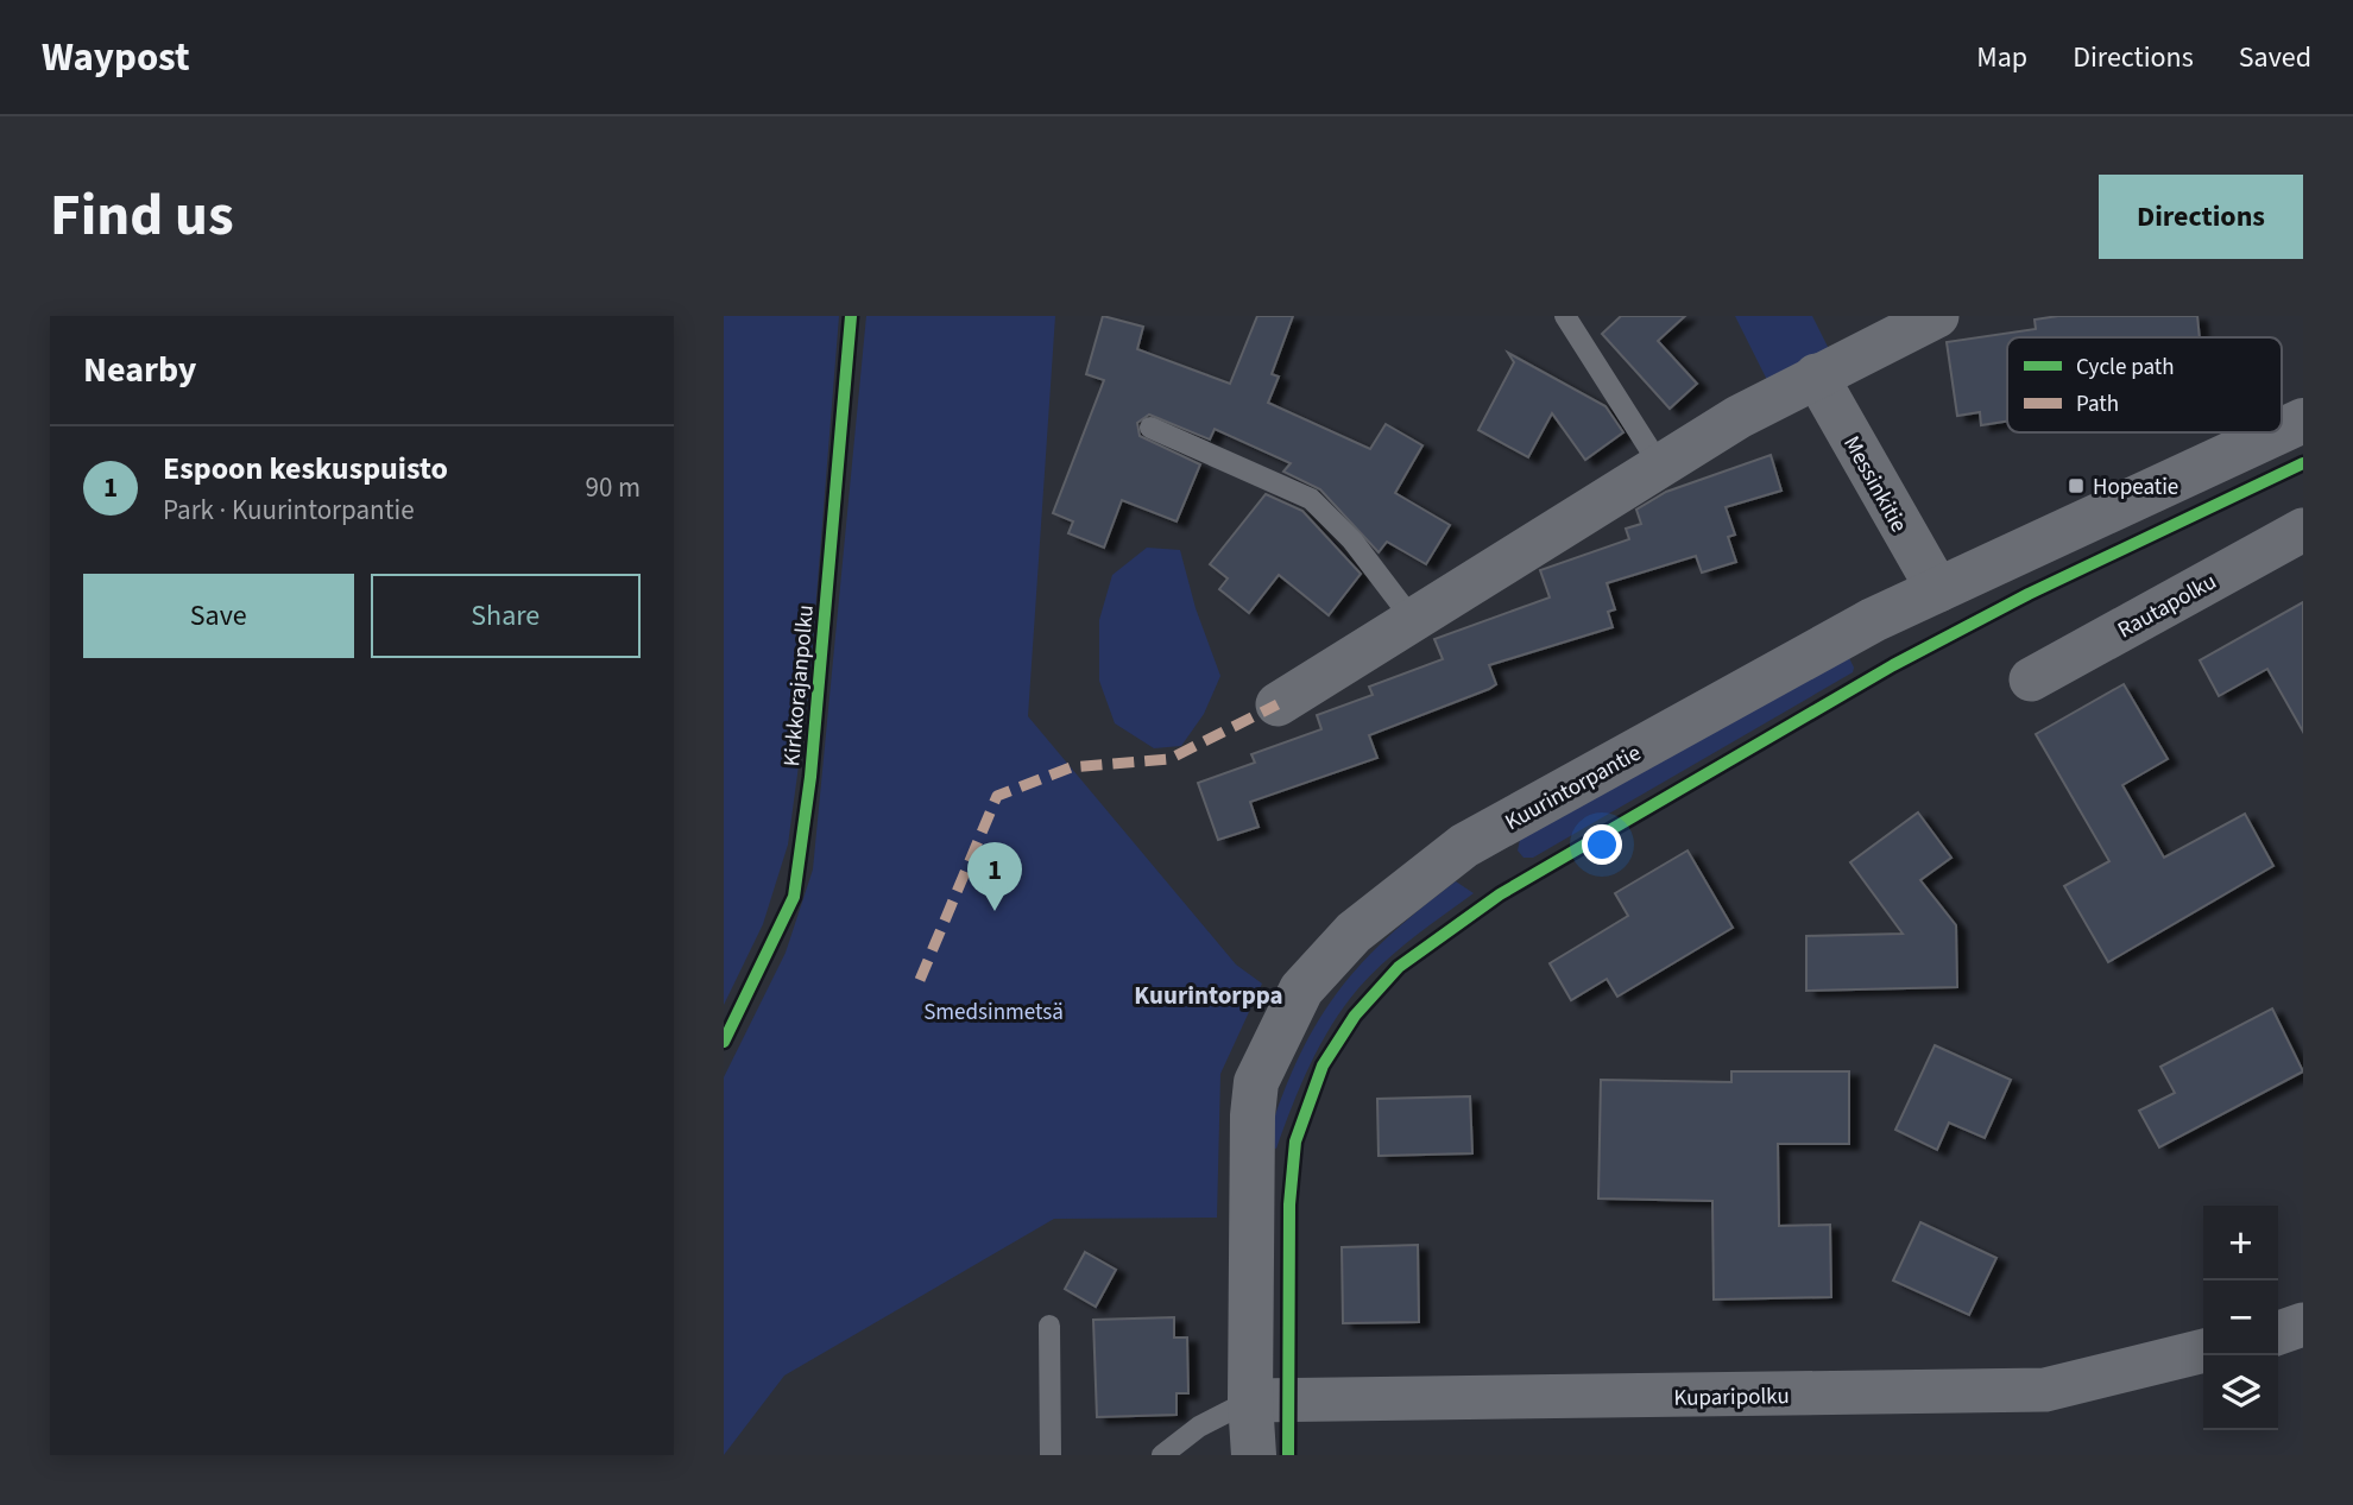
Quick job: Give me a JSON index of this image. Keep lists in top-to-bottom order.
{
  "streets": {
    "street": [
      "Messinkitie",
      "Rautapolku",
      "Kuurintorpantie",
      "Kuparipolku"
    ],
    "cycle path": ["Kirkkorajanpolku"]
  },
  "crossings": [
    ["Messinkitie", "Kuurintorpantie"],
    ["Kuurintorpantie", "Kuparipolku"]
  ],
  "districts": ["Kuurintorppa"],
  "parks": ["Smedsinmetsä"],
  "places": {
    "transit": ["Hopeatie"]
  },
  "legend": ["Cycle path", "Path"],
  "page": {
    "header": "Waypost",
    "nav": ["Map", "Directions", "Saved"],
    "title": "Find us",
    "buttons": [
      "Directions",
      ["Save", "Share"]
    ],
    "heading": "Nearby",
    "list": [
      {
        "mark": "1",
        "name": "Espoon keskuspuisto",
        "note": "Park · Kuurintorpantie",
        "value": "90 m"
      }
    ],
    "pins": "1",
    "map_buttons": ["+", "−"]
  }
}
